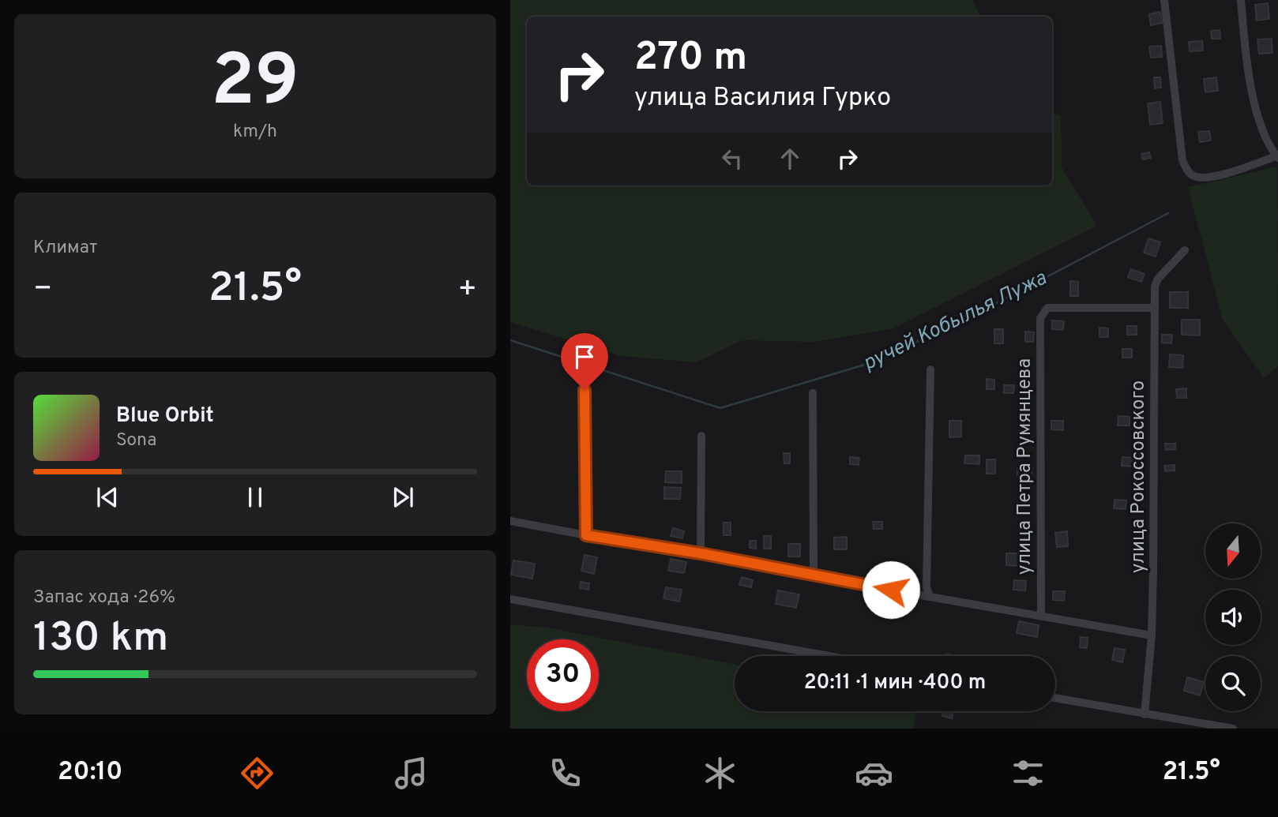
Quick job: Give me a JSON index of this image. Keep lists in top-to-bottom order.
{
  "streets": {
    "street": ["улица Петра Румянцева", "улица Рокоссовского"]
  },
  "crossings": [
    ["улица Петра Румянцева", "улица Рокоссовского"]
  ],
  "water": ["ручей Кобылья Лужа"],
  "north": "bottom",
  "page": {
    "tile": [
      ["29", "km/h"],
      "Климат",
      ["Запас хода · 26%", "130 km"]
    ],
    "turn": ["270 m", "улица Василия Гурко"],
    "heat": ["−", "21.5°", "+"],
    "song": ["Blue Orbit", "Sona"],
    "limit": "30",
    "trip": "20:11 · 1 мин · 400 m",
    "tabs": ["20:10", "21.5°"]
  }
}
